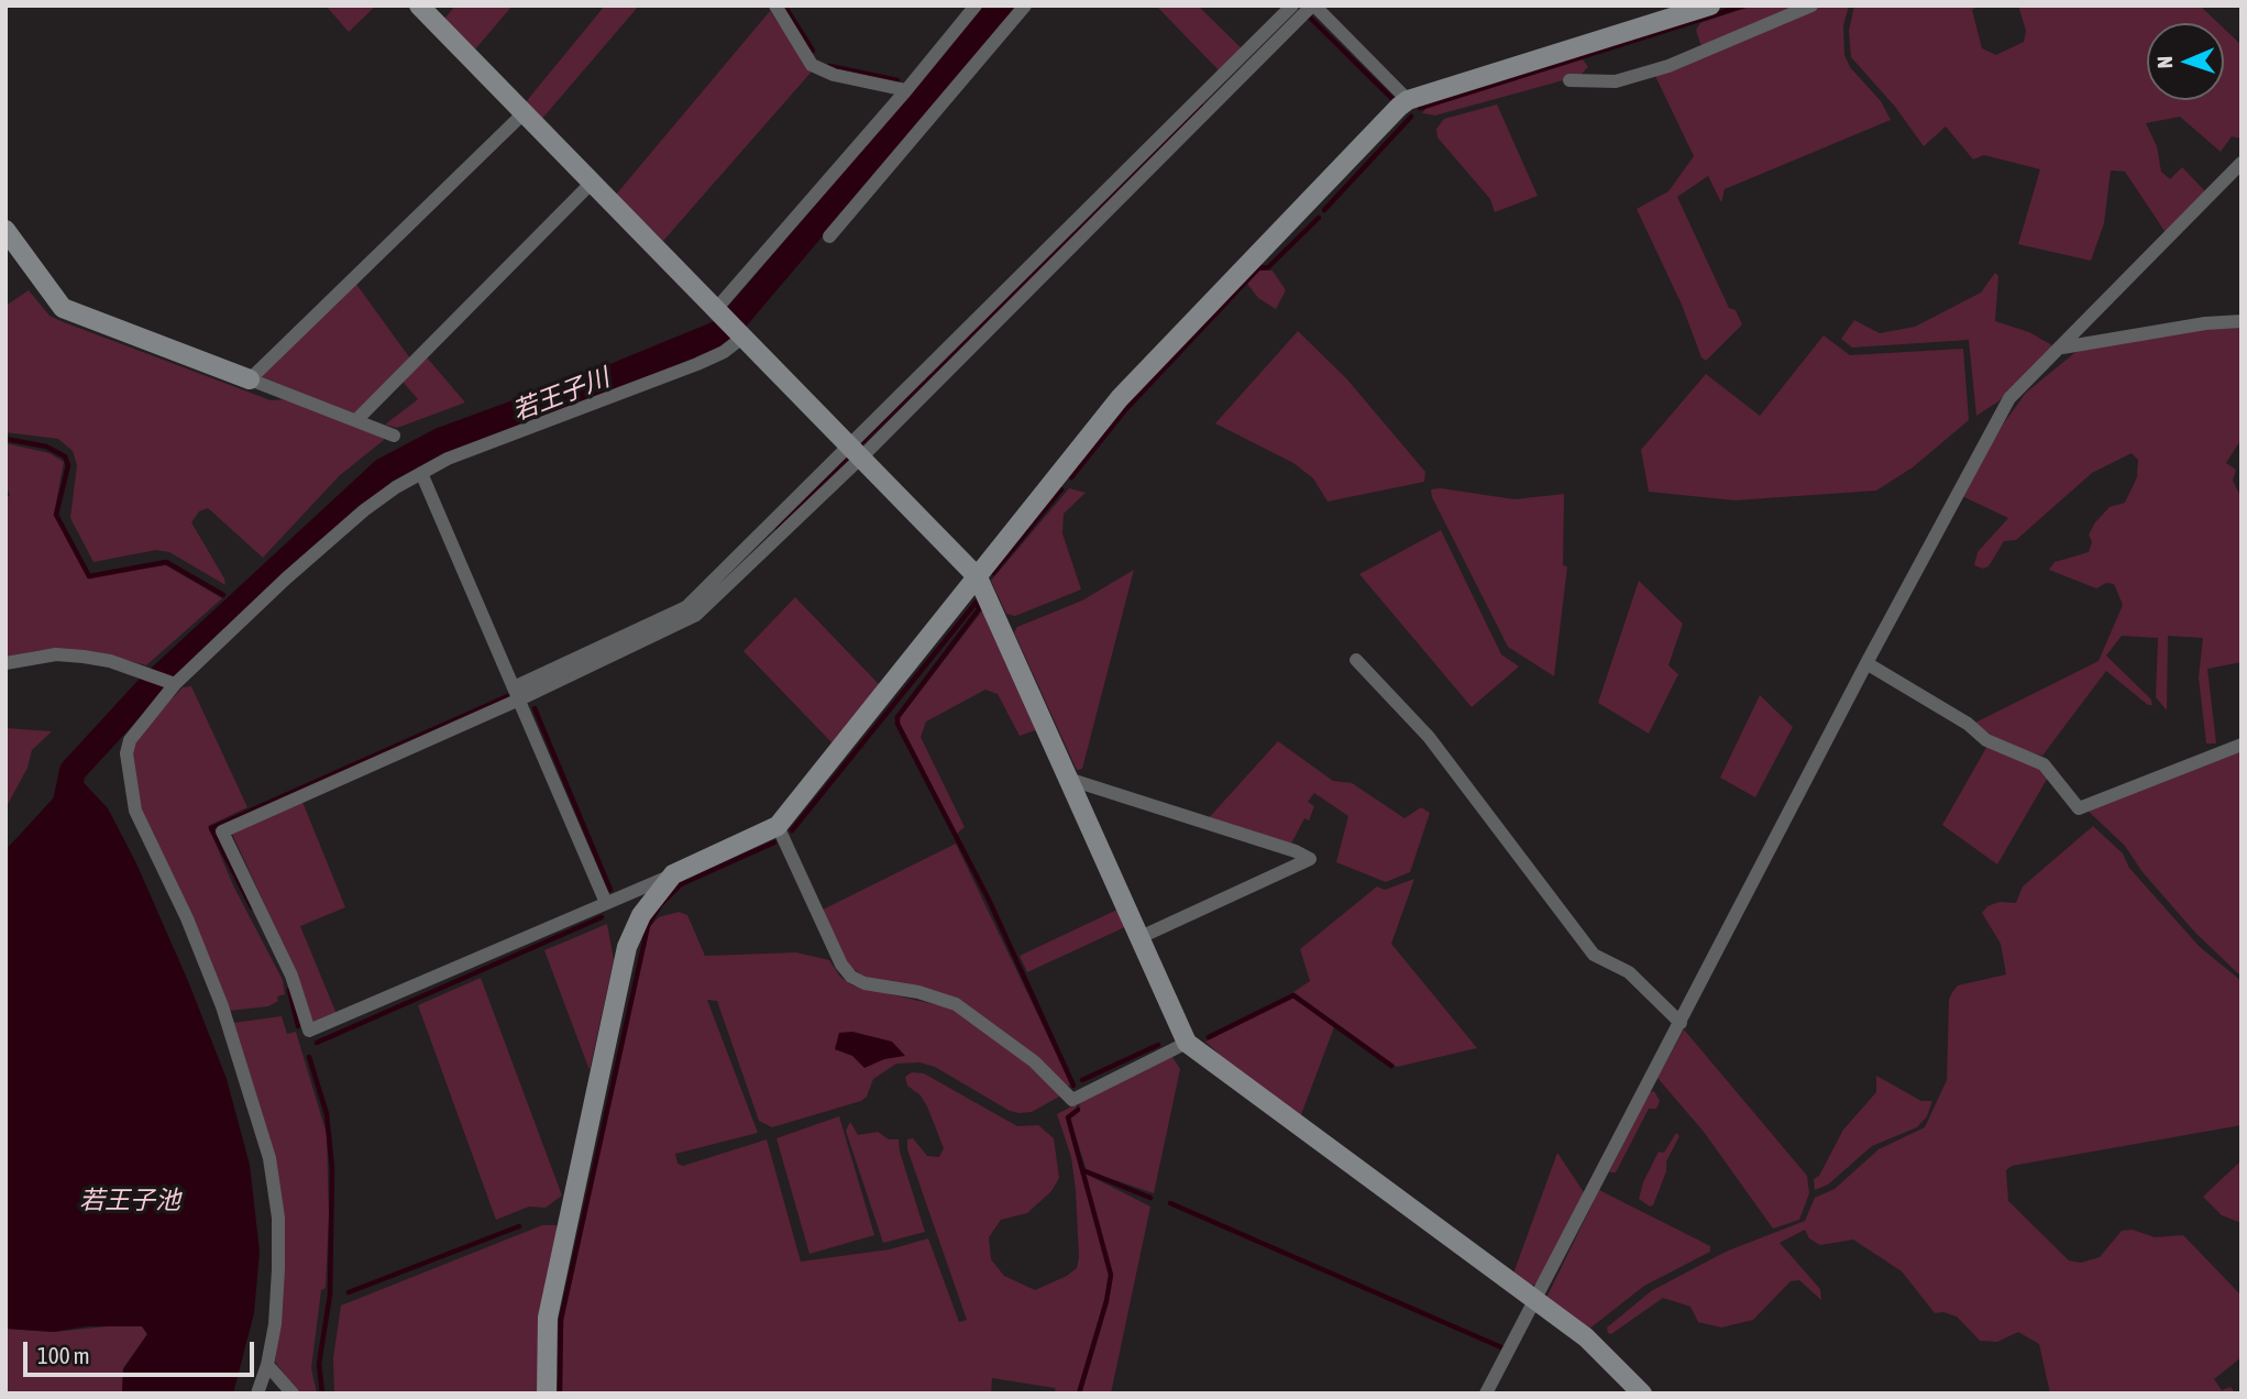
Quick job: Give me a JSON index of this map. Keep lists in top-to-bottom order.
{
  "water": ["若王子川", "若王子池"],
  "scale_bar": "100 m",
  "north": "left"
}
